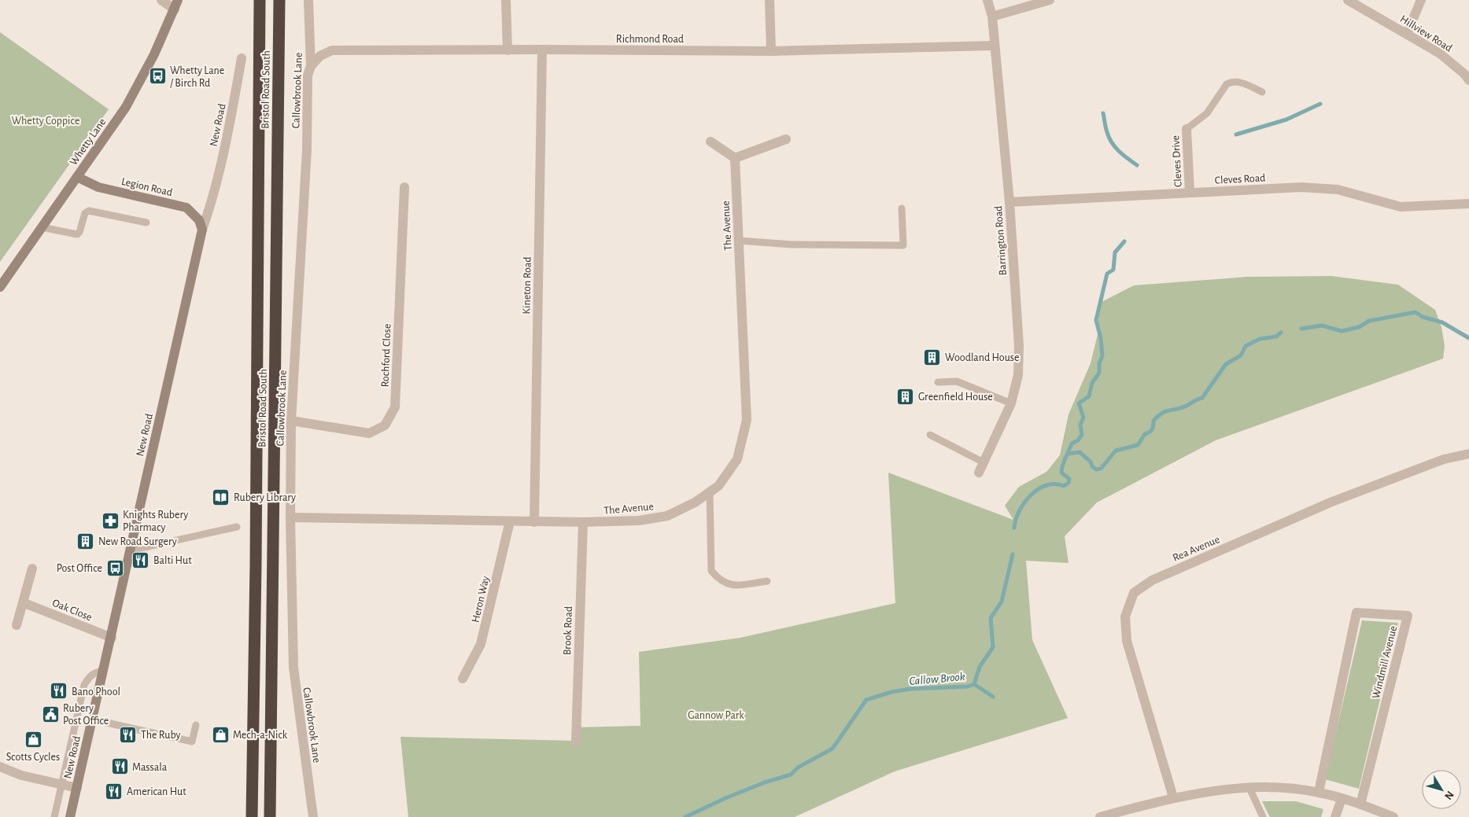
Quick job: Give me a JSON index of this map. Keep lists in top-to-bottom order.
{
  "streets": {
    "highway": ["Bristol Road South"],
    "street": [
      "Hillview Road",
      "Richmond Road",
      "Callowbrook Lane",
      "New Road",
      "Whetty Lane",
      "Cleves Drive",
      "Cleves Road",
      "Legion Road",
      "The Avenue",
      "Barrington Road",
      "Kineton Road",
      "Rochford Close",
      "Rea Avenue",
      "Heron Way",
      "Oak Close",
      "Brook Road",
      "Windmill Avenue"
    ]
  },
  "crossings": [
    ["Richmond Road", "Callowbrook Lane"],
    ["Richmond Road", "Barrington Road"],
    ["Richmond Road", "Kineton Road"],
    ["Callowbrook Lane", "The Avenue"],
    ["Callowbrook Lane", "Rochford Close"],
    ["New Road", "Legion Road"],
    ["New Road", "Oak Close"],
    ["Whetty Lane", "Legion Road"],
    ["Cleves Drive", "Cleves Road"],
    ["Cleves Road", "Barrington Road"],
    ["The Avenue", "Kineton Road"],
    ["The Avenue", "Heron Way"],
    ["The Avenue", "Brook Road"]
  ],
  "water": ["Callow Brook"],
  "parks": ["Whetty Coppice", "Gannow Park"],
  "places": {
    "bus stop": ["Whetty Lane / Birch Rd", "Post Office"],
    "building": ["Woodland House", "Greenfield House", "New Road Surgery"],
    "library": ["Rubery Library"],
    "pharmacy": ["Knights Rubery Pharmacy"],
    "restaurant": [
      "Balti Hut",
      "Bano Phool",
      "The Ruby",
      "Massala",
      "American Hut"
    ],
    "public building": ["Rubery Post Office"],
    "shop": ["Mech-a-Nick", "Scotts Cycles"]
  },
  "north": "bottom right"
}
